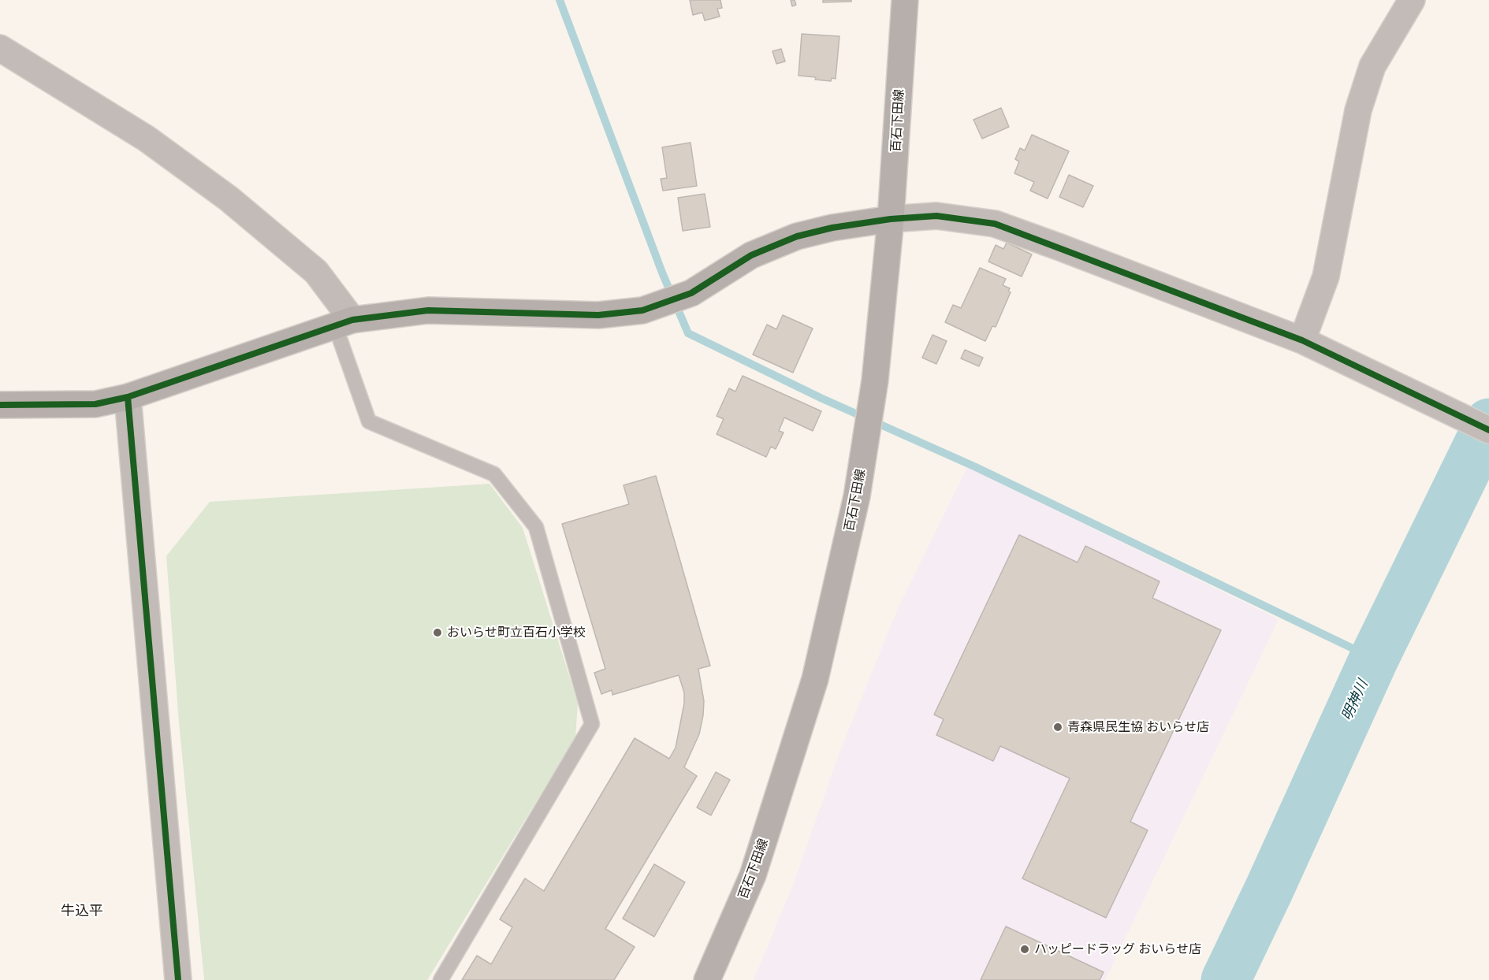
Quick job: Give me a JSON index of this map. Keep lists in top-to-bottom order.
{
  "streets": {
    "main road": ["百石下田線"]
  },
  "districts": ["牛込平"],
  "water": ["明神川"],
  "places": ["おいらせ町立百石小学校", "青森県民生協 おいらせ店", "ハッピードラッグ おいらせ店"]
}
